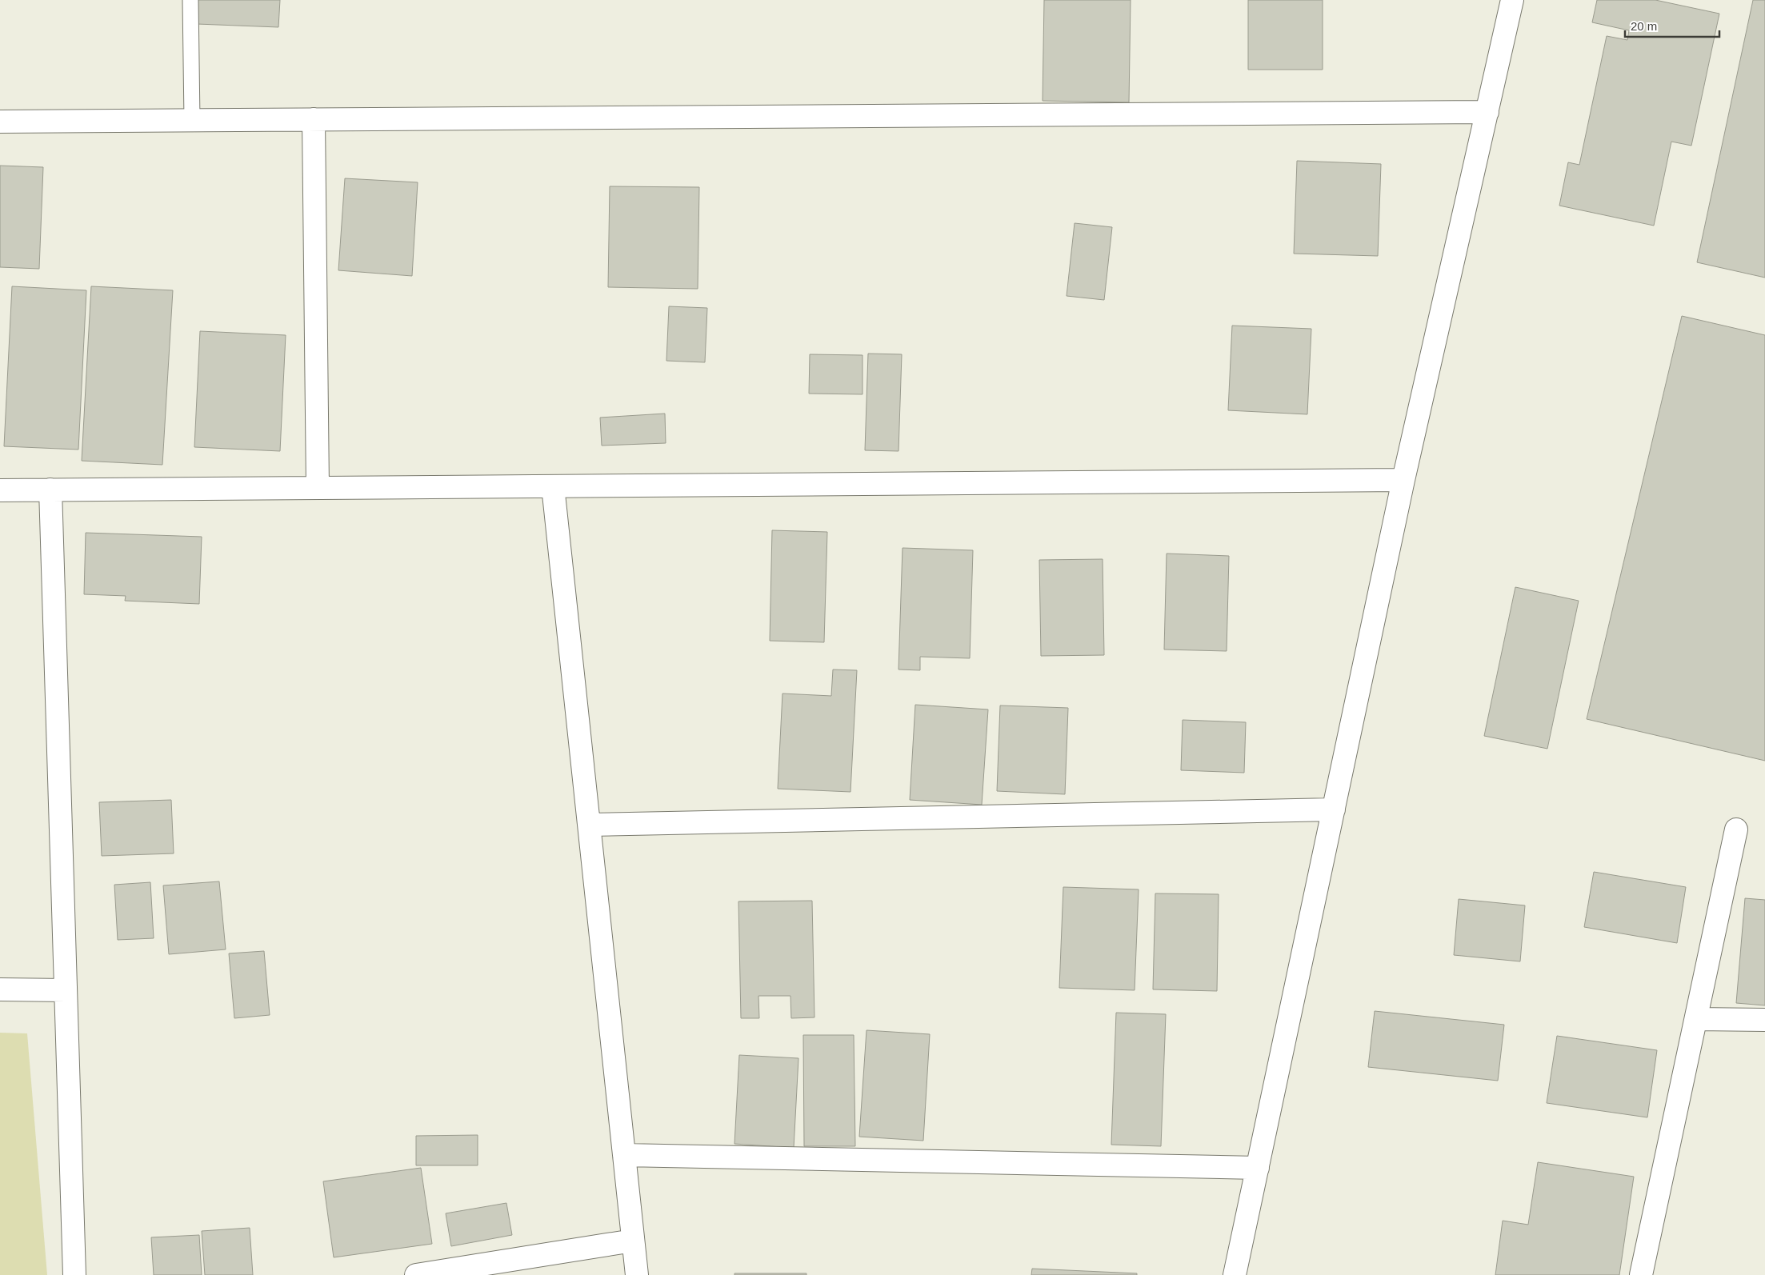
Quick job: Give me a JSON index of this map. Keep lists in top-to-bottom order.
{
  "scale_bar": "20 m"
}
